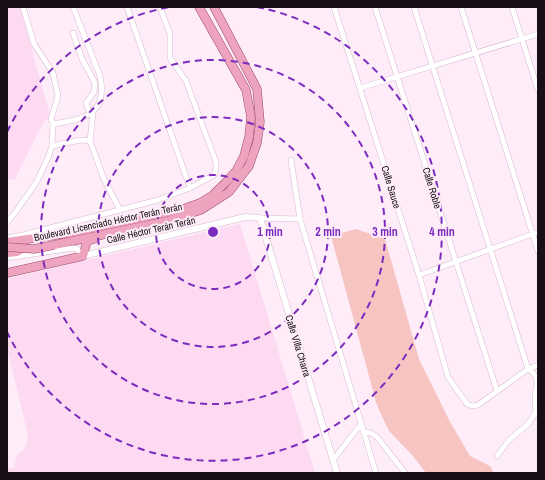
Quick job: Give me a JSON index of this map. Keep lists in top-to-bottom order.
{
  "streets": {
    "main road": ["Boulevard Licenciado Héctor Terán Terán", "Calle Héctor Terán Terán"],
    "street": ["Calle Sauce", "Calle Roble", "Calle Villa Charra"]
  },
  "crossings": [
    ["Calle Sauce", "Calle Roble"],
    ["Boulevard Licenciado Héctor Terán Terán", "Calle Héctor Terán Terán"],
    ["Calle Héctor Terán Terán", "Calle Villa Charra"]
  ],
  "rings": [
    "1 min",
    "2 min",
    "3 min",
    "4 min"
  ]
}
